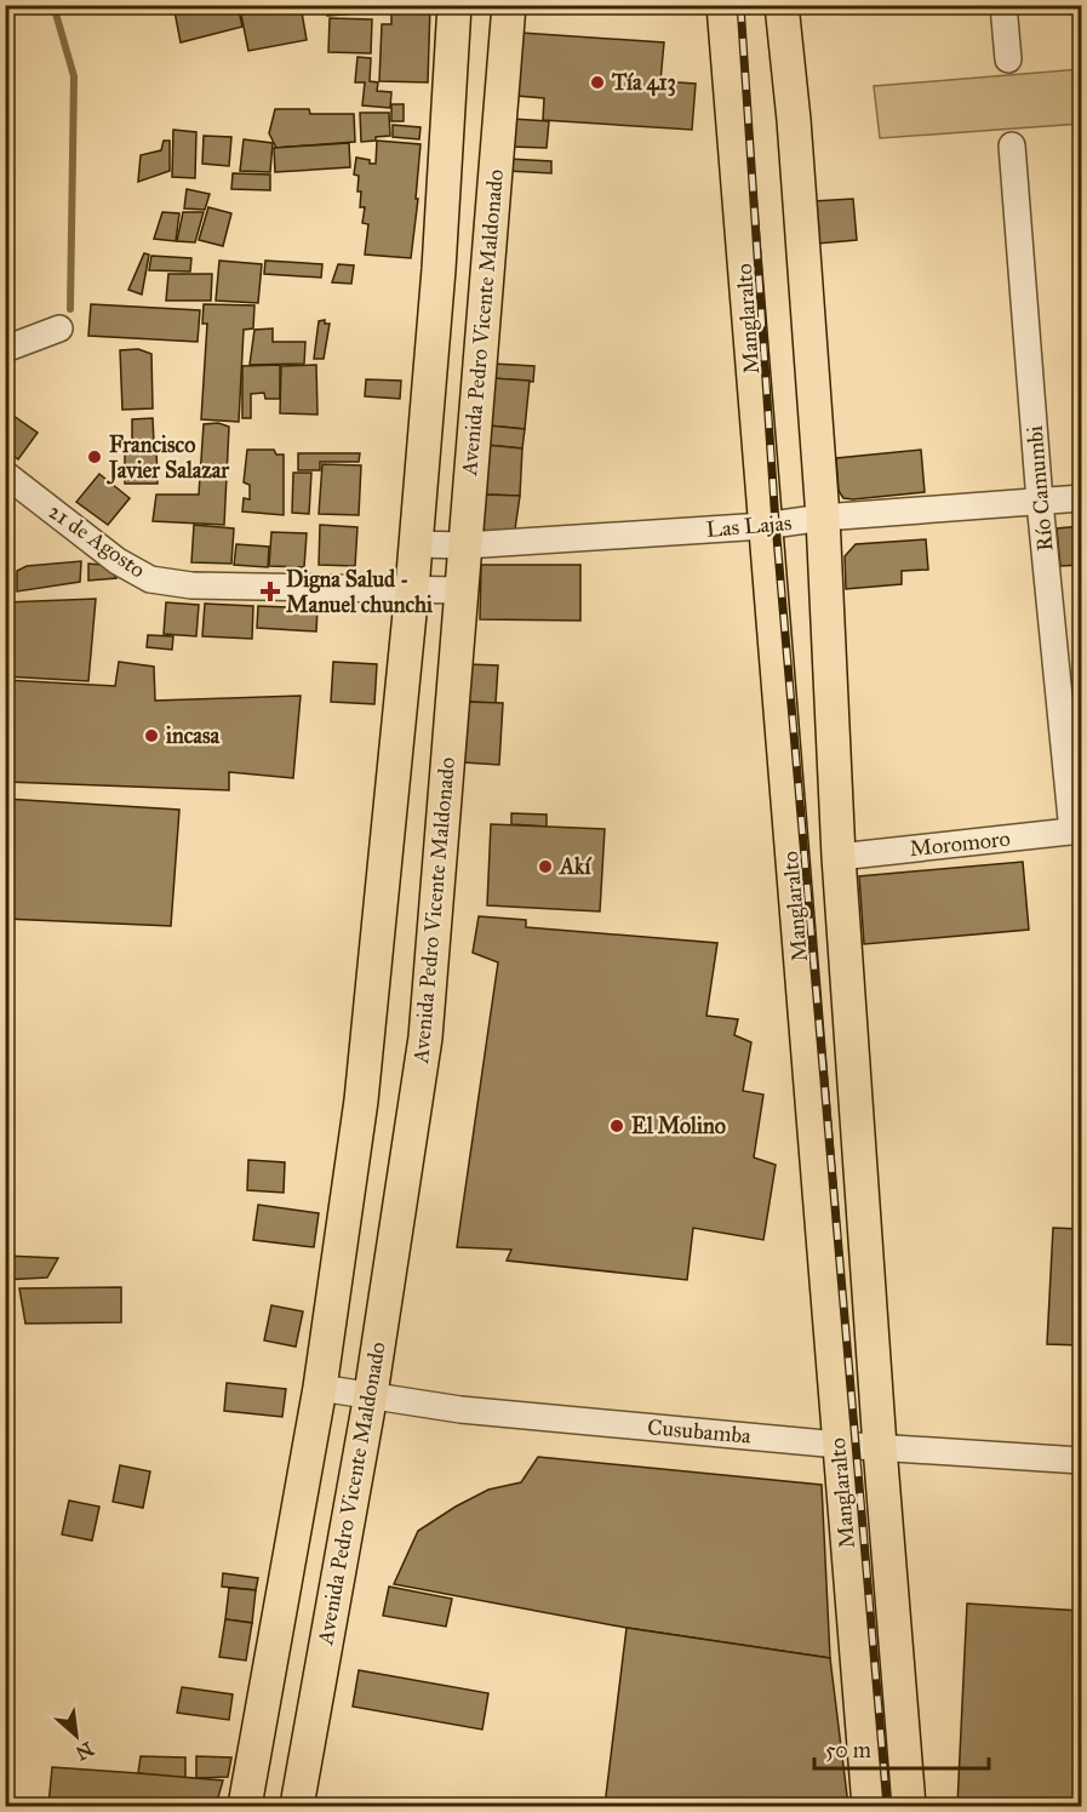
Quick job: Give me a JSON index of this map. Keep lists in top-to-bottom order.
{
  "streets": {
    "main road": ["Manglaralto", "Avenida Pedro Vicente Maldonado"],
    "street": [
      "Río Camumbi",
      "Las Lajas",
      "21 de Agosto",
      "Moromoro",
      "Cusubamba"
    ]
  },
  "crossings": [
    ["Manglaralto", "Las Lajas"],
    ["Manglaralto", "Moromoro"],
    ["Manglaralto", "Cusubamba"],
    ["Avenida Pedro Vicente Maldonado", "Las Lajas"],
    ["Avenida Pedro Vicente Maldonado", "21 de Agosto"],
    ["Avenida Pedro Vicente Maldonado", "Cusubamba"],
    ["Río Camumbi", "Las Lajas"],
    ["Río Camumbi", "Moromoro"]
  ],
  "places": {
    "other": [
      "Tía 413",
      "Francisco Javier Salazar",
      "incasa",
      "Akí",
      "El Molino"
    ],
    "health": ["Digna Salud - Manuel chunchi"]
  },
  "scale_bar": "50 m",
  "north": "bottom right"
}
